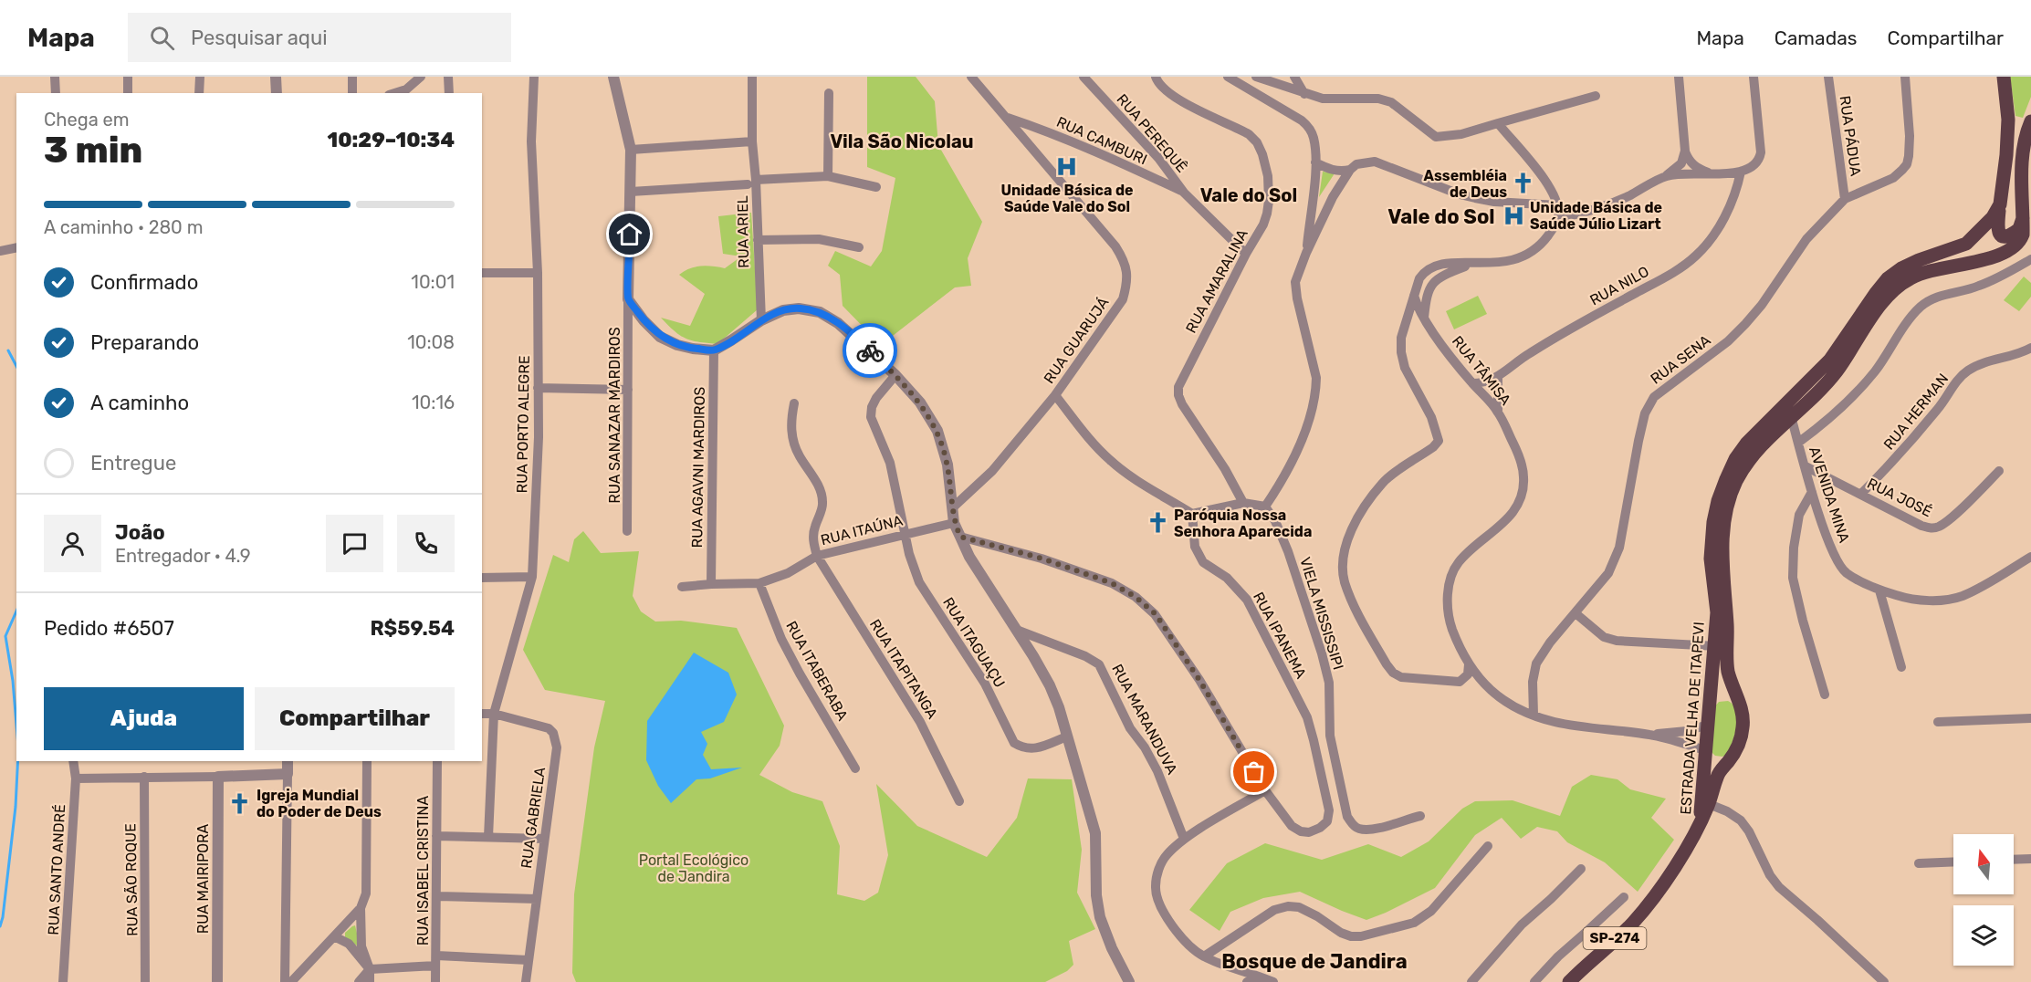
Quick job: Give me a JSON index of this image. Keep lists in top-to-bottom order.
{
  "streets": {
    "main road": ["ESTRADA VELHA DE ITAPEVI", "SP-274"],
    "street": [
      "RUA PEREQUÊ",
      "RUA PÁDUA",
      "RUA CAMBURI",
      "RUA ARIEL",
      "RUA AMARALINA",
      "RUA NILO",
      "RUA GUARUJÁ",
      "RUA SENA",
      "RUA TÂMISA",
      "RUA HERMAN",
      "RUA SANAZAR MARDIROS",
      "RUA PORTO ALEGRE",
      "RUA AGAVNI MARDIROS",
      "AVENIDA MINA",
      "RUA JOSÉ",
      "RUA ITAÚNA",
      "VIELA MISSISSIPI",
      "RUA IPANEMA",
      "RUA ITAGUAÇU",
      "RUA ITAPITANGA",
      "RUA ITABERABA",
      "RUA MARANDUVA",
      "RUA GABRIELA",
      "RUA SANTO ANDRÉ",
      "RUA ISABEL CRISTINA",
      "RUA MAIRIPORA",
      "RUA SÃO ROQUE"
    ]
  },
  "crossings": [
    ["RUA PEREQUÊ", "RUA CAMBURI"],
    ["RUA PEREQUÊ", "RUA AMARALINA"],
    ["RUA PÁDUA", "RUA SENA"],
    ["RUA CAMBURI", "RUA GUARUJÁ"],
    ["RUA ARIEL", "RUA SANAZAR MARDIROS"],
    ["RUA ARIEL", "RUA AGAVNI MARDIROS"],
    ["RUA NILO", "RUA TÂMISA"],
    ["RUA SENA", "RUA TÂMISA"],
    ["RUA TÂMISA", "ESTRADA VELHA DE ITAPEVI"],
    ["RUA HERMAN", "RUA JOSÉ"],
    ["RUA SANAZAR MARDIROS", "RUA AGAVNI MARDIROS"],
    ["RUA PORTO ALEGRE", "RUA GABRIELA"],
    ["RUA AGAVNI MARDIROS", "RUA ITAÚNA"],
    ["AVENIDA MINA", "RUA JOSÉ"],
    ["AVENIDA MINA", "ESTRADA VELHA DE ITAPEVI"],
    ["RUA ITAÚNA", "RUA ITAGUAÇU"],
    ["RUA ITAÚNA", "RUA ITAPITANGA"],
    ["RUA ITAÚNA", "RUA ITABERABA"],
    ["ESTRADA VELHA DE ITAPEVI", "SP-274"]
  ],
  "districts": [
    "Vila São Nicolau",
    "Vale do Sol",
    "Vale do Sol",
    "Bosque de Jandira"
  ],
  "parks": ["Portal Ecológico de Jandira"],
  "places": {
    "hospital": ["Unidade Básica de Saúde Vale do Sol", "Unidade Básica de Saúde Júlio Lizart"],
    "church": ["Assembléia de Deus", "Paróquia Nossa Senhora Aparecida", "Igreja Mundial do Poder de Deus"]
  },
  "north": "top",
  "page": {
    "header": "Mapa",
    "search": "Pesquisar aqui",
    "nav": ["Mapa", "Camadas", "Compartilhar"],
    "heading": ["3 min", "Chega em", "10:29–10:34"],
    "panel": [
      "João",
      "Entregador · 4.9",
      "Pedido #6507",
      "R$59.54"
    ],
    "bar": "A caminho · 280 m",
    "list": [
      ["Confirmado", "10:01"],
      ["Preparando", "10:08"],
      ["A caminho", "10:16"],
      "Entregue"
    ],
    "buttons": ["Ajuda", "Compartilhar"]
  }
}
